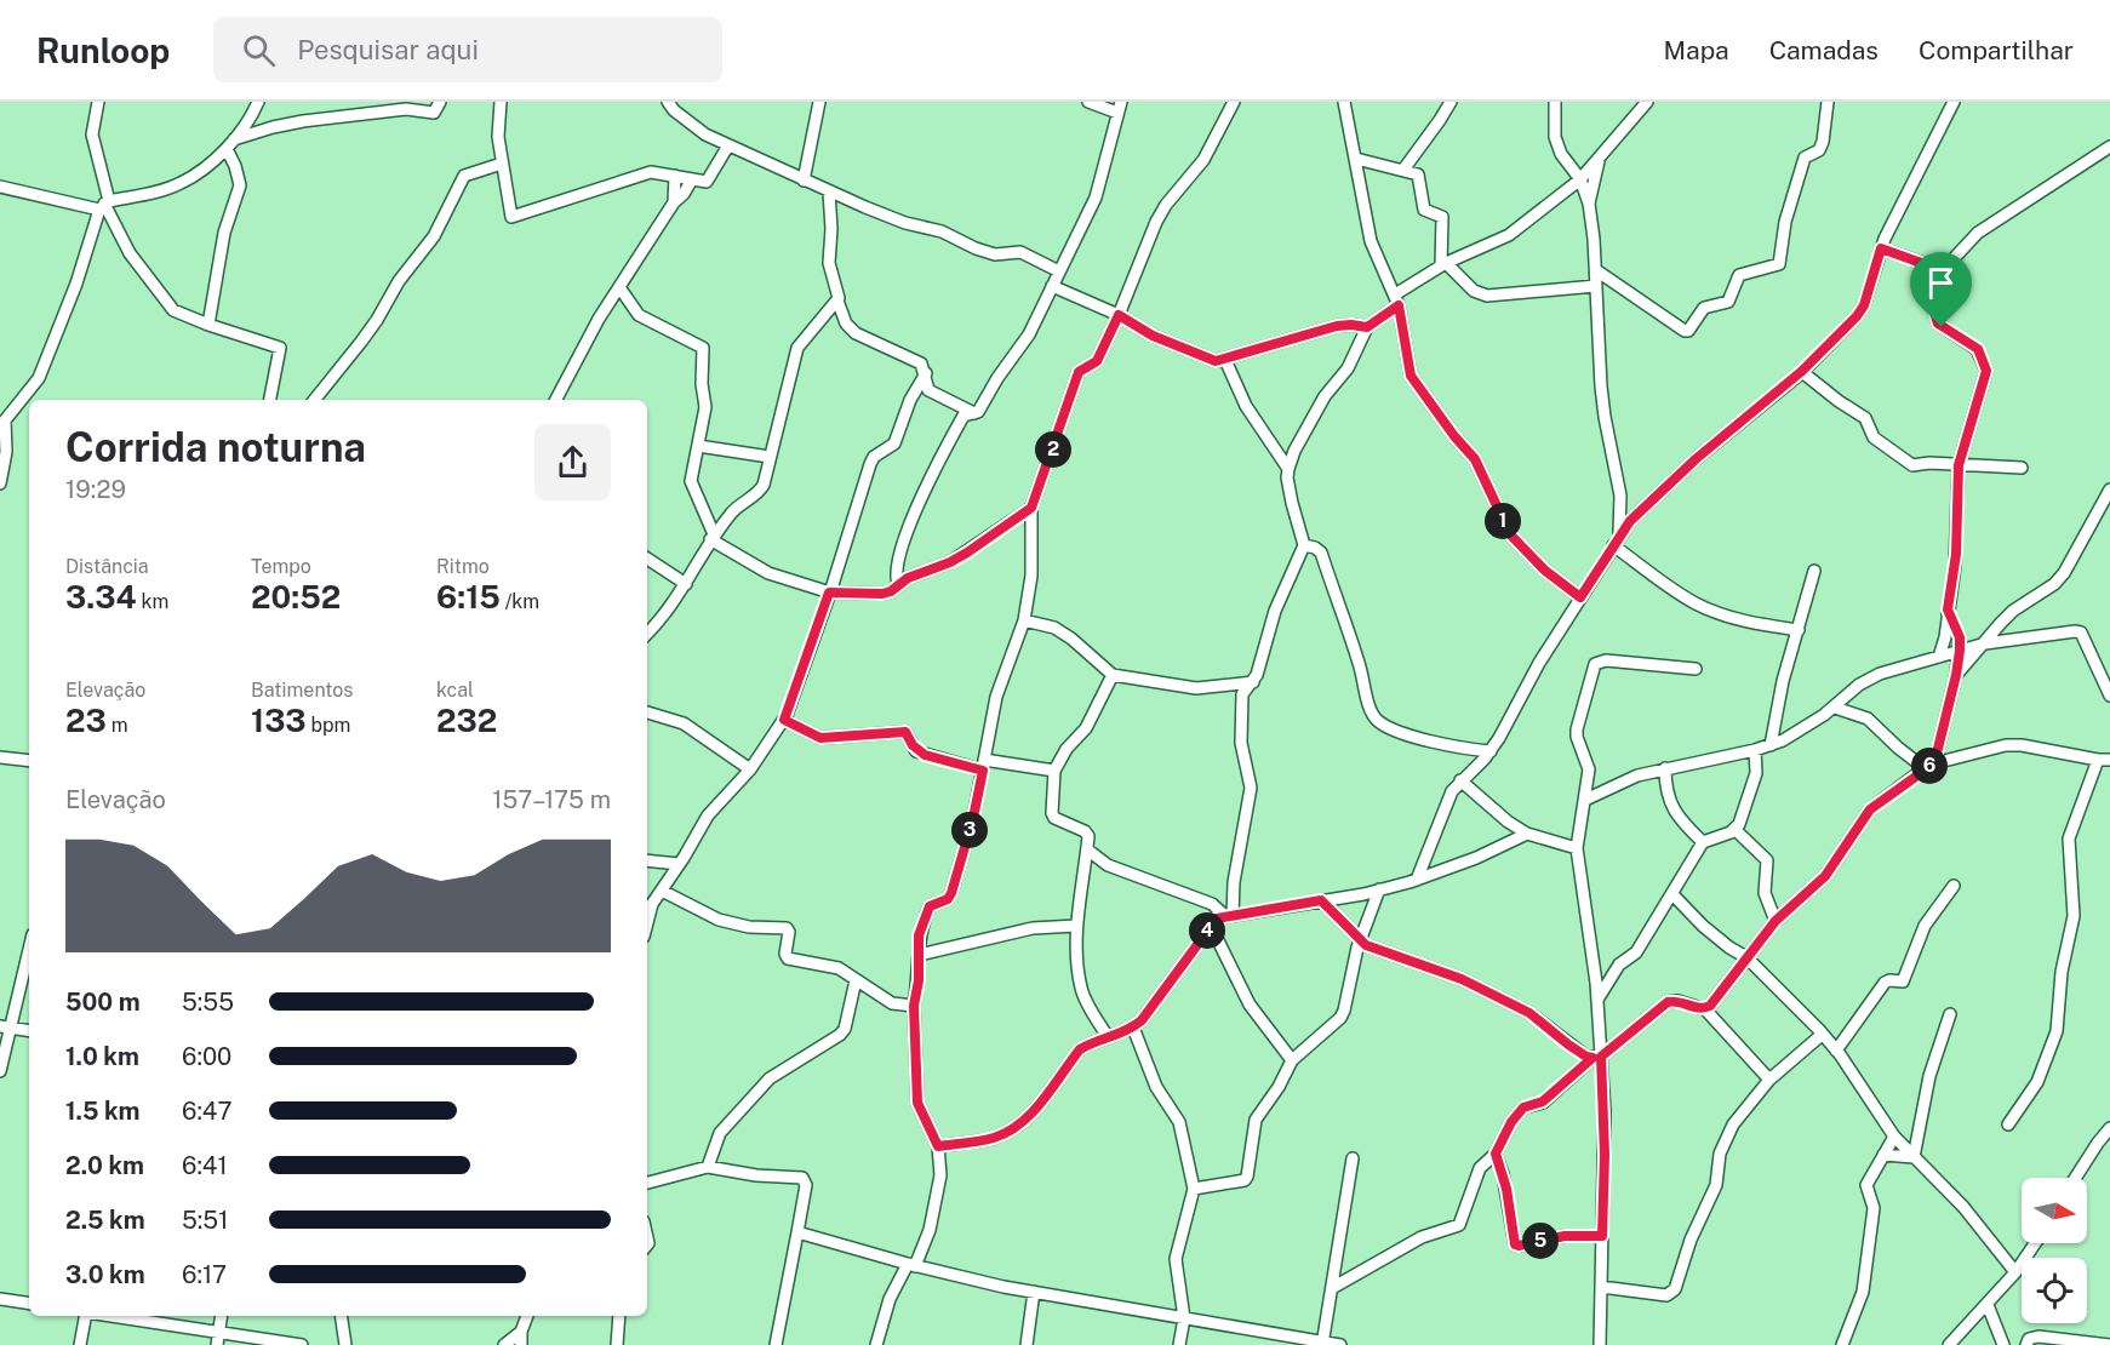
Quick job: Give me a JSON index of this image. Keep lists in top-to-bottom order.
{
  "north": "right",
  "page": {
    "header": "Runloop",
    "search": "Pesquisar aqui",
    "nav": ["Mapa", "Camadas", "Compartilhar"],
    "heading": ["Corrida noturna", "19:29"],
    "pins": [
      "2",
      "1",
      "6",
      "3",
      "4",
      "5"
    ],
    "stats": [
      ["Distância", "3.34 km"],
      ["Tempo", "20:52"],
      ["Ritmo", "6:15 /km"],
      ["Elevação", "23 m"],
      ["Batimentos", "133 bpm"],
      ["kcal", "232"]
    ],
    "chart": ["Elevação", "157–175 m"],
    "list": [
      {
        "name": "500 m",
        "note": "5:55"
      },
      {
        "name": "1.0 km",
        "note": "6:00"
      },
      {
        "name": "1.5 km",
        "note": "6:47"
      },
      {
        "name": "2.0 km",
        "note": "6:41"
      },
      {
        "name": "2.5 km",
        "note": "5:51"
      },
      {
        "name": "3.0 km",
        "note": "6:17"
      }
    ]
  }
}
